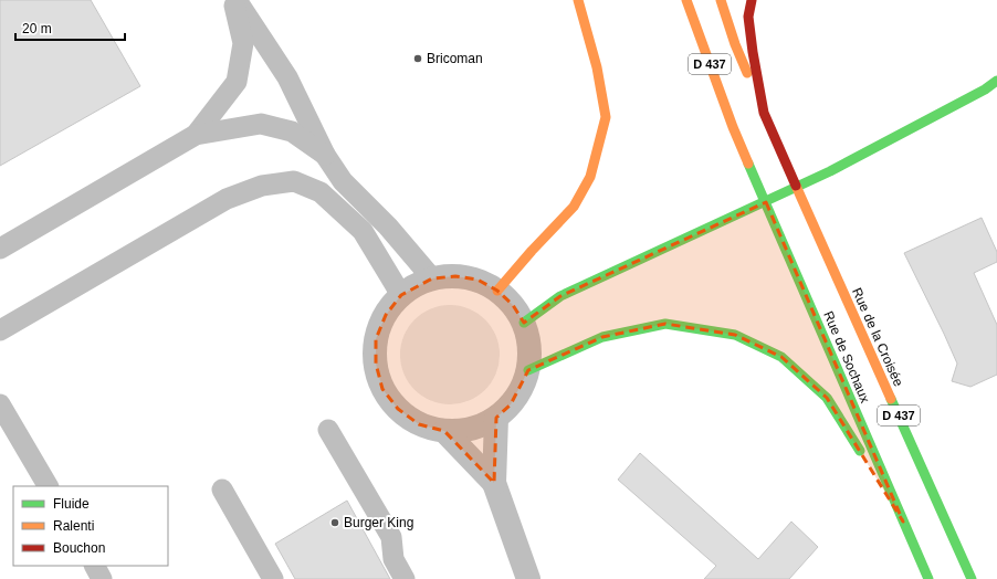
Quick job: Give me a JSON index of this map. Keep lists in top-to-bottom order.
{
  "streets": {
    "main road": ["D 437", "Rue de la Croisée", "Rue de Sochaux"]
  },
  "crossings": [
    ["D 437", "Rue de la Croisée"]
  ],
  "places": ["Bricoman", "Burger King"],
  "legend": ["Fluide", "Ralenti", "Bouchon"],
  "scale_bar": "20 m"
}
